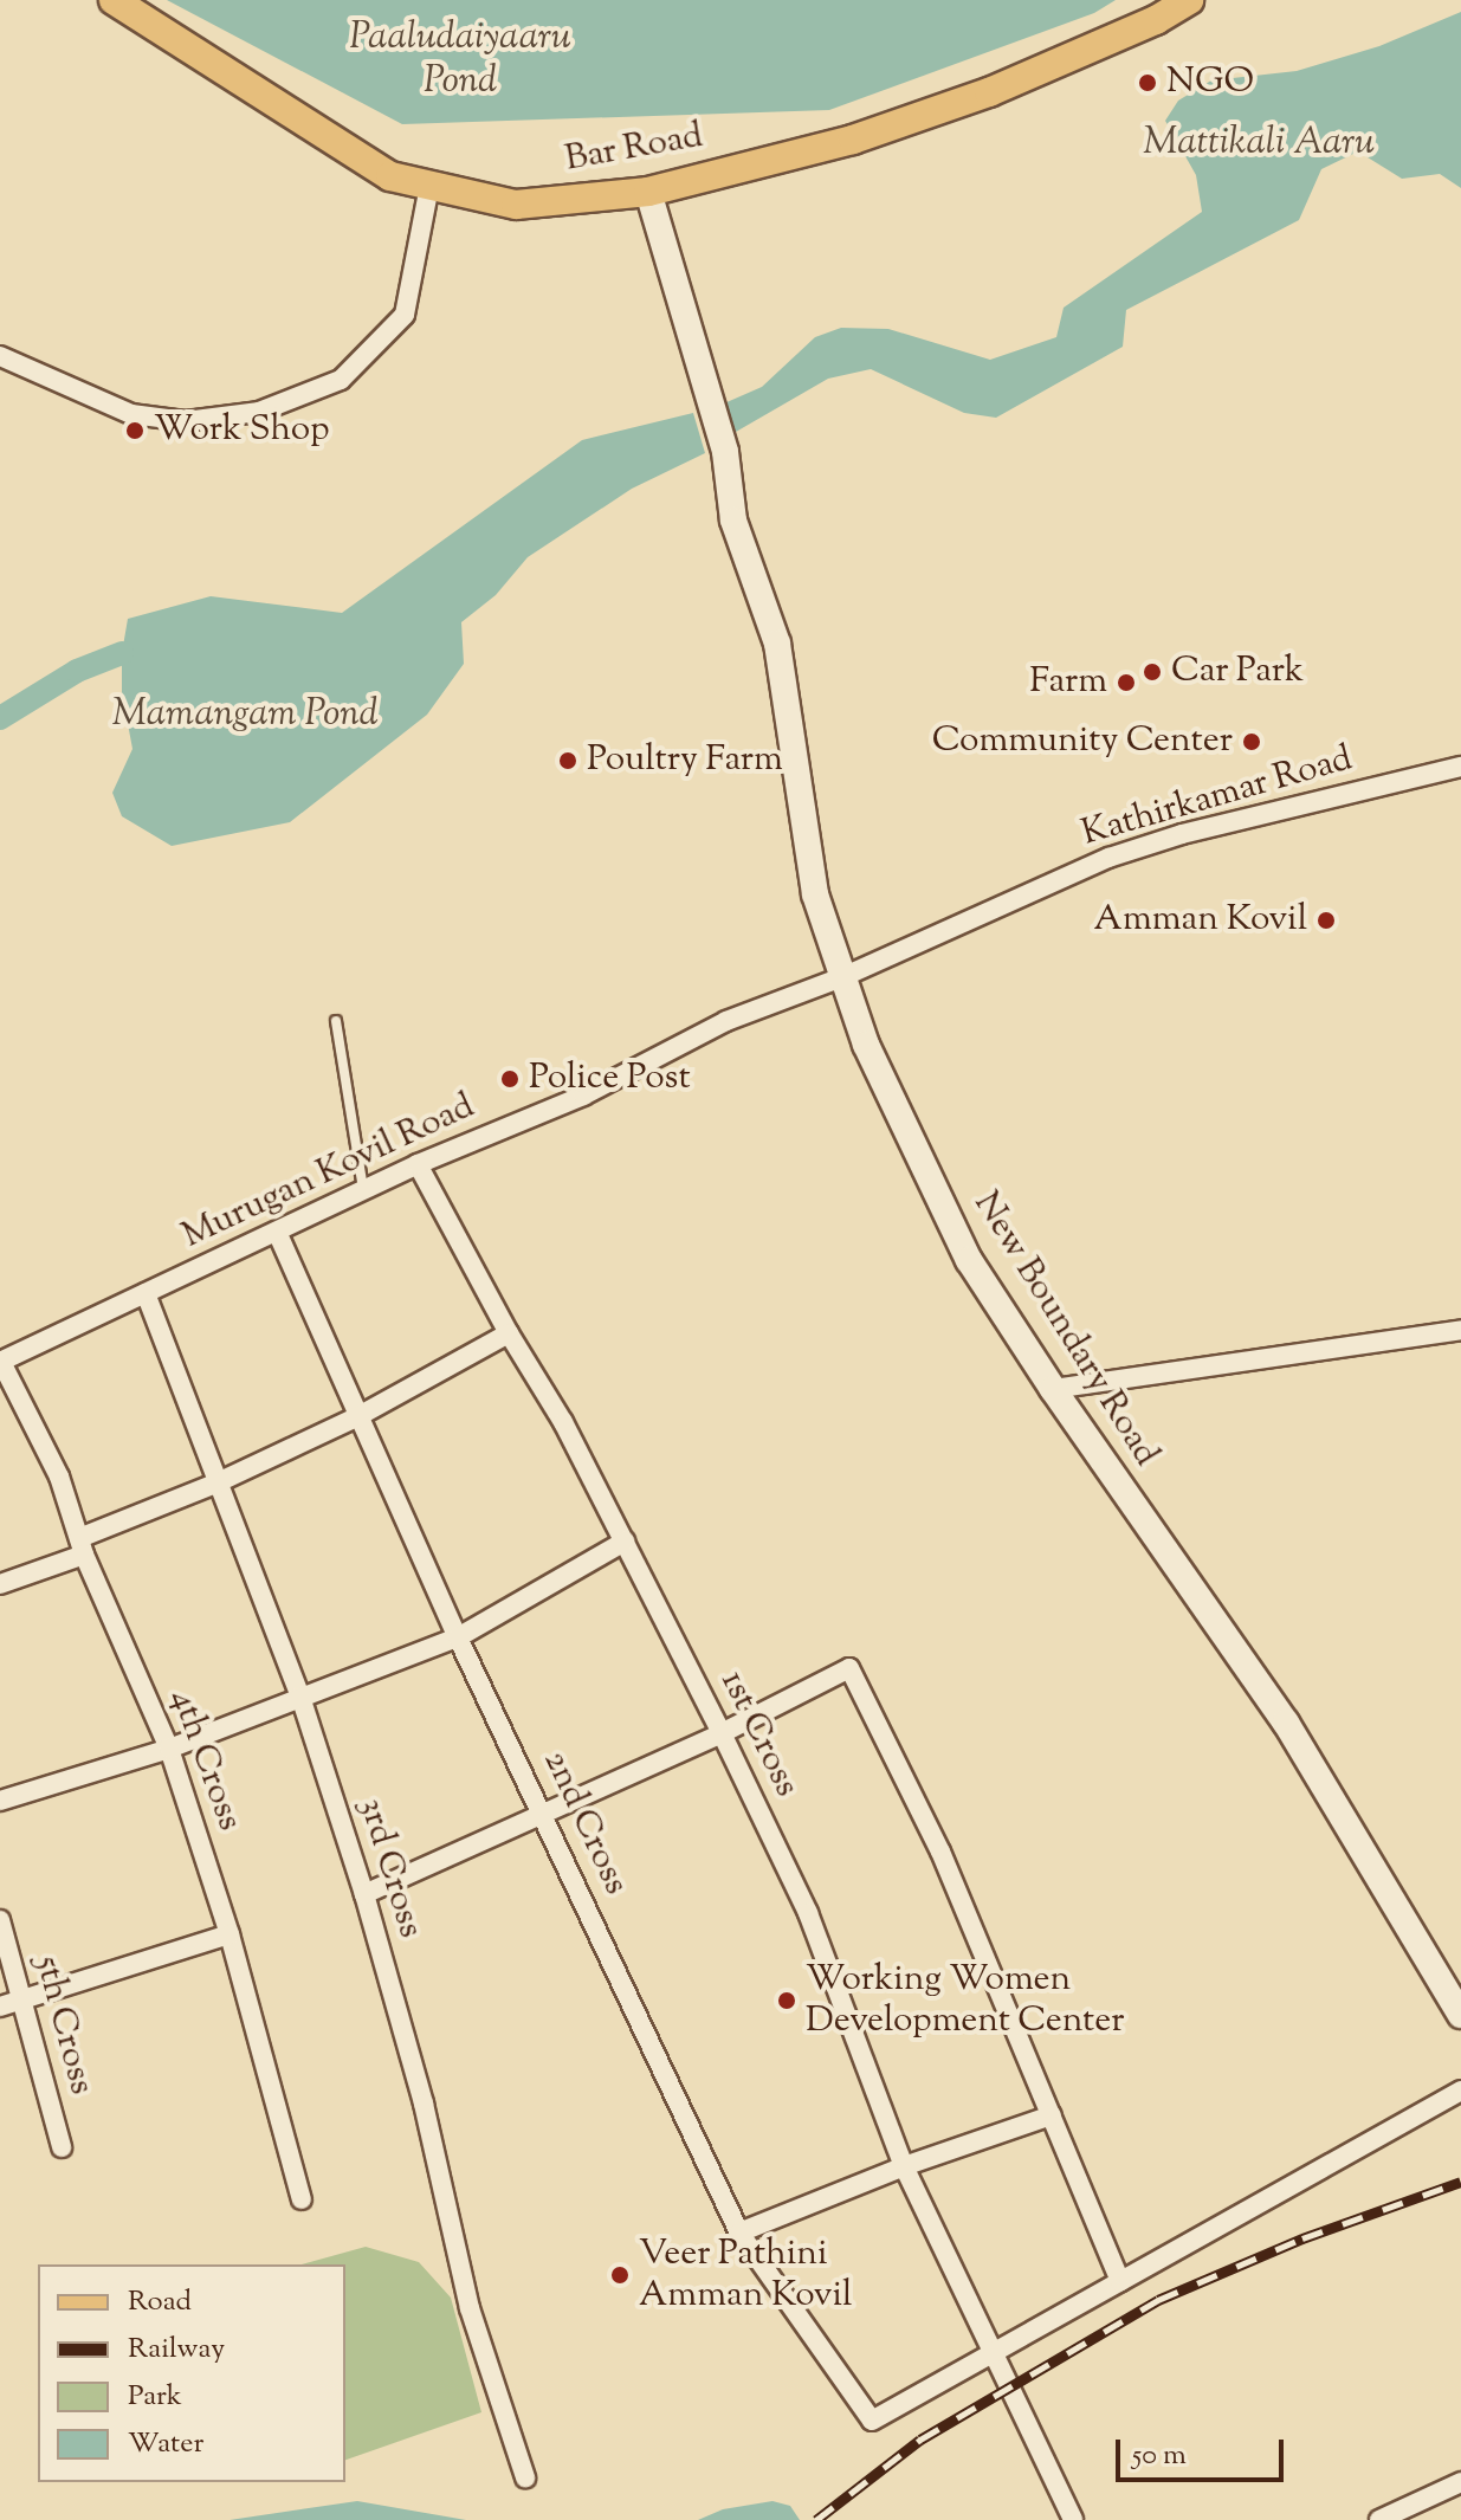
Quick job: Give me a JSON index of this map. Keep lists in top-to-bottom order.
{
  "streets": {
    "main road": ["Bar Road"],
    "street": [
      "Kathirkamar Road",
      "Murugan Kovil Road",
      "New Boundary Road",
      "1st Cross",
      "4th Cross",
      "2nd Cross",
      "3rd Cross",
      "5th Cross"
    ]
  },
  "crossings": [
    ["Bar Road", "New Boundary Road"],
    ["Kathirkamar Road", "Murugan Kovil Road"],
    ["Kathirkamar Road", "New Boundary Road"],
    ["Murugan Kovil Road", "New Boundary Road"],
    ["Murugan Kovil Road", "1st Cross"],
    ["Murugan Kovil Road", "4th Cross"],
    ["Murugan Kovil Road", "2nd Cross"],
    ["Murugan Kovil Road", "3rd Cross"],
    ["1st Cross", "2nd Cross"]
  ],
  "water": ["Paaludaiyaaru Pond", "Mattikali Aaru", "Mamangam Pond"],
  "places": [
    "NGO",
    "Work Shop",
    "Car Park",
    "Farm",
    "Community Center",
    "Poultry Farm",
    "Amman Kovil",
    "Police Post",
    "Working Women Development Center",
    "Veer Pathini Amman Kovil"
  ],
  "legend": [
    "Road",
    "Railway",
    "Park",
    "Water"
  ],
  "scale_bar": "50 m"
}
